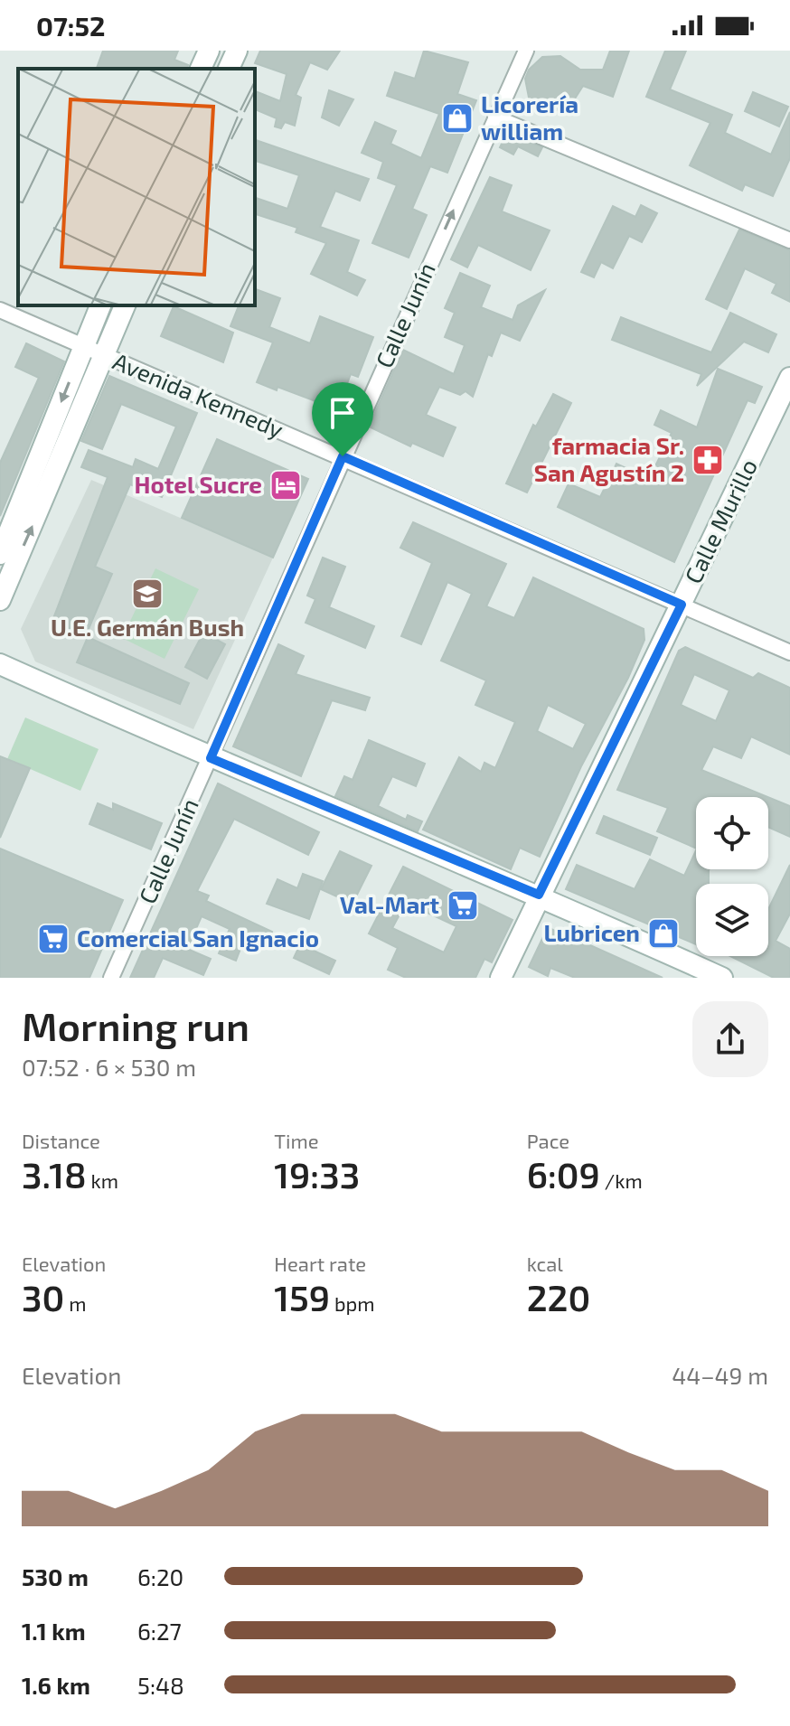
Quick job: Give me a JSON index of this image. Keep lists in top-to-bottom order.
{
  "streets": {
    "street": ["Calle Junín", "Avenida Kennedy", "Calle Murillo"]
  },
  "crossings": [
    ["Calle Junín", "Avenida Kennedy"],
    ["Avenida Kennedy", "Calle Murillo"]
  ],
  "one_way": ["Calle Junín"],
  "places": {
    "shop": ["Licorería william", "Lubricen"],
    "pharmacy": ["farmacia Sr. San Agustín 2"],
    "hotel": ["Hotel Sucre"],
    "school or university": ["U.E. Germán Bush"],
    "supermarket": ["Val-Mart", "Comercial San Ignacio"]
  },
  "page": {
    "status": "07:52",
    "heading": ["Morning run", "07:52 · 6 × 530 m"],
    "stats": [
      ["Distance", "3.18 km"],
      ["Time", "19:33"],
      ["Pace", "6:09 /km"],
      ["Elevation", "30 m"],
      ["Heart rate", "159 bpm"],
      ["kcal", "220"]
    ],
    "chart": ["Elevation", "44–49 m"],
    "list": [
      {
        "name": "530 m",
        "note": "6:20"
      },
      {
        "name": "1.1 km",
        "note": "6:27"
      },
      {
        "name": "1.6 km",
        "note": "5:48"
      }
    ]
  }
}
